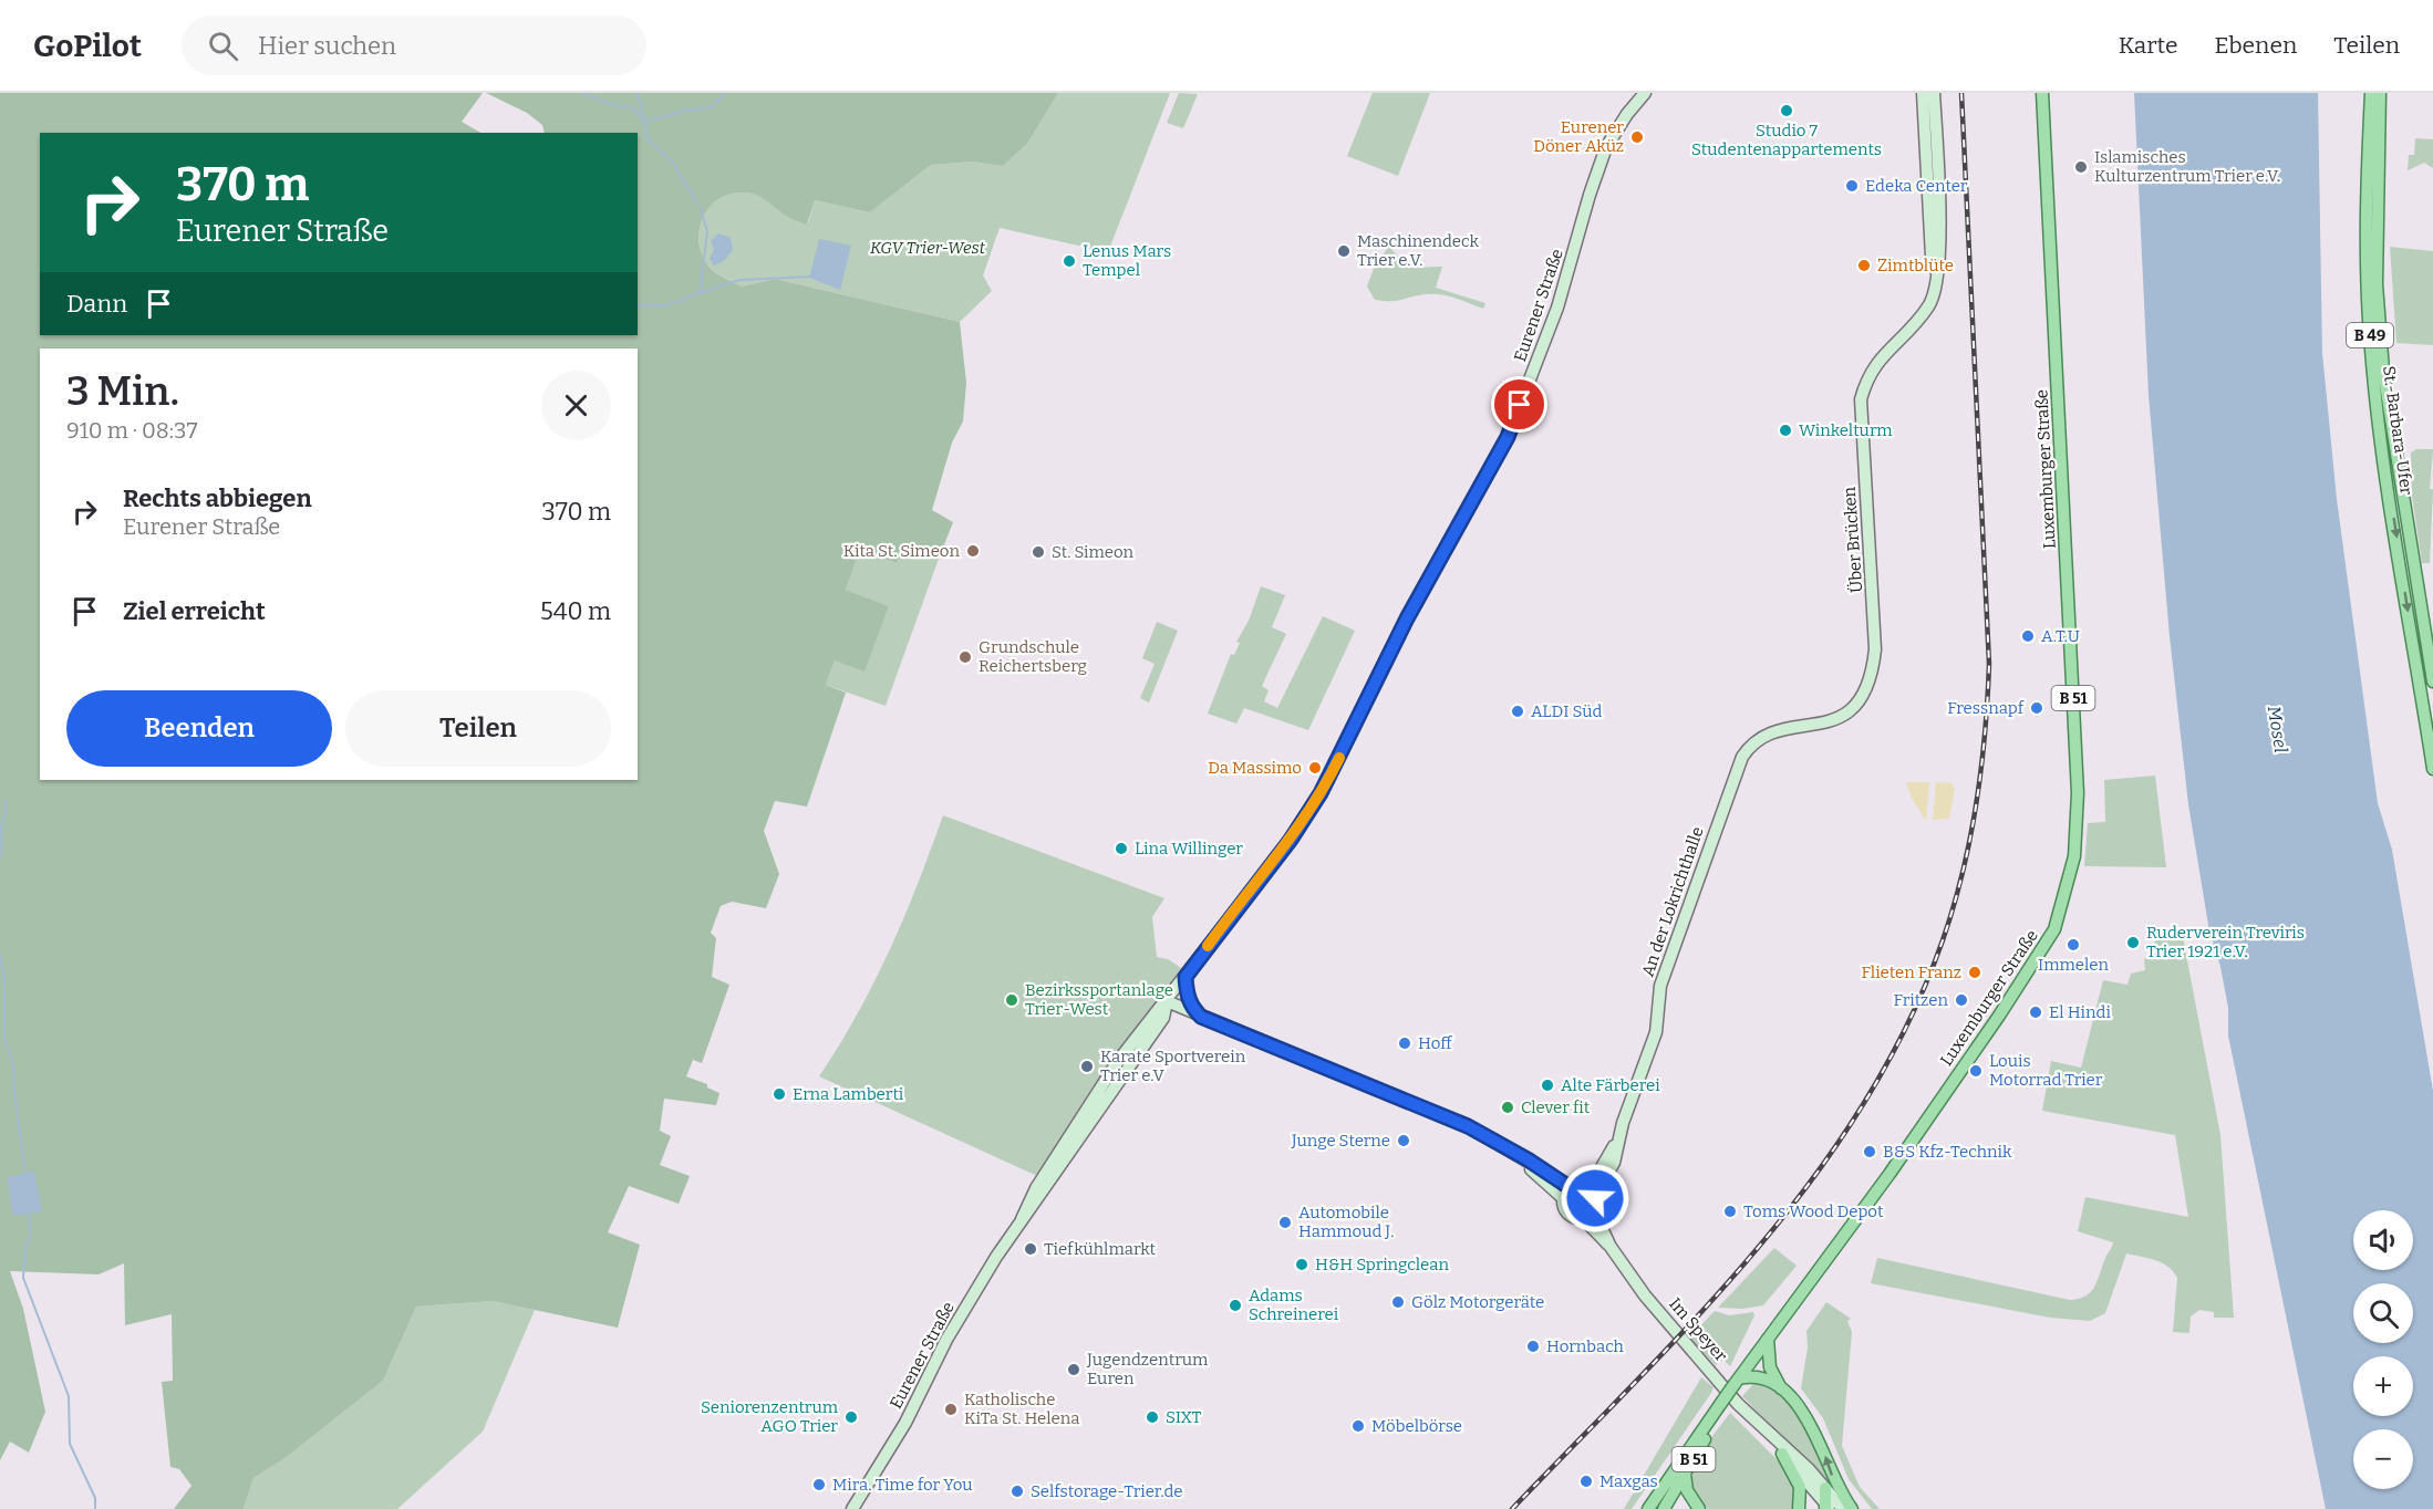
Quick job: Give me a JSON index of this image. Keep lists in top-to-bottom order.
{
  "streets": {
    "main road": [
      "B 49",
      "St.-Barbara-Ufer",
      "Luxemburger Straße",
      "B 51"
    ],
    "street": [
      "Eurener Straße",
      "Über Brücken",
      "An der Lokrichthalle",
      "Im Speyer"
    ]
  },
  "crossings": [
    ["Über Brücken", "An der Lokrichthalle"],
    ["An der Lokrichthalle", "Im Speyer"]
  ],
  "water": ["Mosel"],
  "parks": ["KGV Trier-West"],
  "places": [
    "Studio 7 Studentenappartements",
    "Eurener Döner Aküz",
    "Islamisches Kulturzentrum Trier e.V.",
    "Edeka Center",
    "Maschinendeck Trier e.V.",
    "Lenus Mars Tempel",
    "Zimtblüte",
    "Winkelturm",
    "Kita St. Simeon",
    "St. Simeon",
    "A.T.U",
    "Grundschule Reichertsberg",
    "Fressnapf",
    "ALDI Süd",
    "Da Massimo",
    "Lina Willinger",
    "Ruderverein Treviris Trier 1921 e.V.",
    "Immelen",
    "Flieten Franz",
    "Bezirkssportanlage Trier-West",
    "Fritzen",
    "El Hindi",
    "Hoff",
    "Karate Sportverein Trier e.V",
    "Louis Motorrad Trier",
    "Alte Färberei",
    "Erna Lamberti",
    "Clever fit",
    "Junge Sterne",
    "B&S Kfz-Technik",
    "Toms Wood Depot",
    "Automobile Hammoud J.",
    "Tiefkühlmarkt",
    "H&H Springclean",
    "Gölz Motorgeräte",
    "Adams Schreinerei",
    "Hornbach",
    "Jugendzentrum Euren",
    "Katholische KiTa St. Helena",
    "Seniorenzentrum AGO Trier",
    "SIXT",
    "Möbelbörse",
    "Maxgas",
    "Mira. Time for You",
    "Selfstorage-Trier.de"
  ],
  "page": {
    "header": "GoPilot",
    "search": "Hier suchen",
    "nav": ["Karte", "Ebenen", "Teilen"],
    "turn": ["370 m", "Eurener Straße"],
    "then": "Dann",
    "heading": ["3 Min.", "910 m · 08:37"],
    "list": [
      {
        "name": "Rechts abbiegen",
        "note": "Eurener Straße",
        "value": "370 m"
      },
      {
        "name": "Ziel erreicht",
        "value": "540 m"
      }
    ],
    "buttons": ["Beenden", "Teilen"],
    "map_buttons": ["+", "−"]
  }
}
